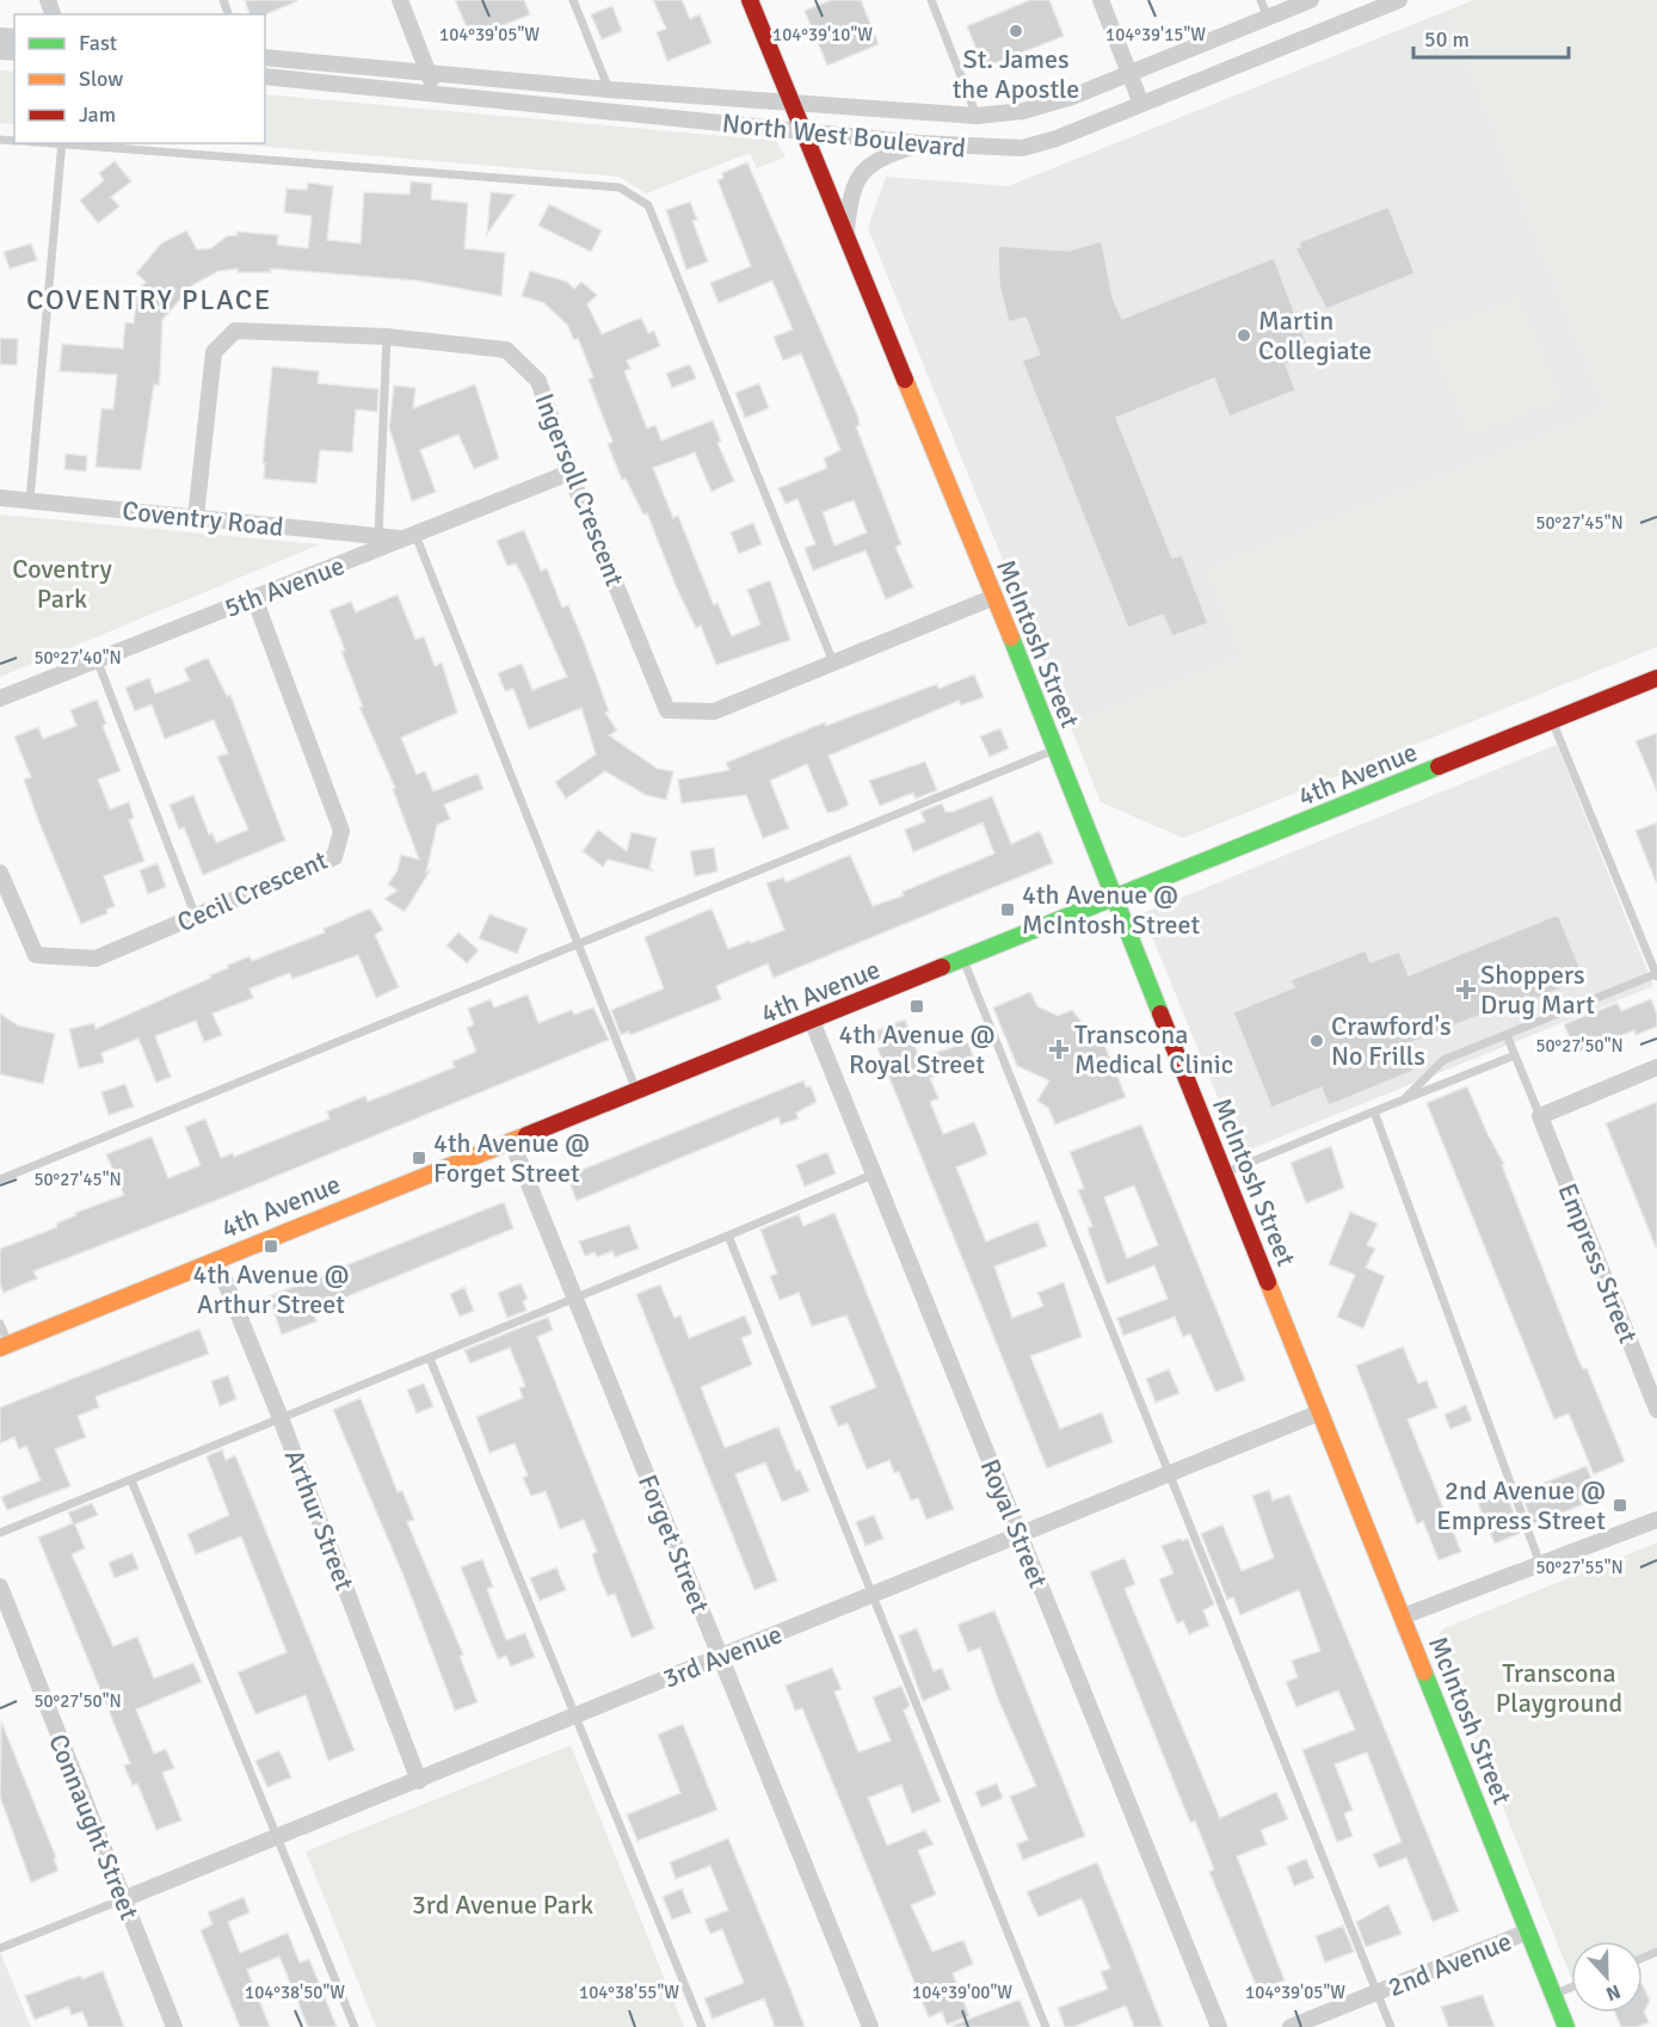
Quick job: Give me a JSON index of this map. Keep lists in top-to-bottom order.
{
  "streets": {
    "street": [
      "North West Boulevard",
      "Ingersoll Crescent",
      "Coventry Road",
      "5th Avenue",
      "McIntosh Street",
      "4th Avenue",
      "Cecil Crescent",
      "Empress Street",
      "Arthur Street",
      "Royal Street",
      "Forget Street",
      "3rd Avenue",
      "Connaught Street",
      "2nd Avenue"
    ]
  },
  "crossings": [
    ["North West Boulevard", "McIntosh Street"],
    ["Ingersoll Crescent", "Coventry Road"],
    ["Ingersoll Crescent", "5th Avenue"],
    ["Ingersoll Crescent", "McIntosh Street"],
    ["Coventry Road", "5th Avenue"],
    ["5th Avenue", "Cecil Crescent"],
    ["McIntosh Street", "4th Avenue"],
    ["McIntosh Street", "3rd Avenue"],
    ["McIntosh Street", "2nd Avenue"],
    ["4th Avenue", "Arthur Street"],
    ["4th Avenue", "Royal Street"],
    ["4th Avenue", "Forget Street"],
    ["Arthur Street", "3rd Avenue"],
    ["Royal Street", "3rd Avenue"],
    ["Forget Street", "3rd Avenue"],
    ["3rd Avenue", "Connaught Street"]
  ],
  "districts": ["COVENTRY PLACE"],
  "parks": ["Coventry Park", "Transcona Playground", "3rd Avenue Park"],
  "places": {
    "other": ["St. James the Apostle", "Martin Collegiate", "Crawford's No Frills"],
    "transit": [
      "4th Avenue @ McIntosh Street",
      "4th Avenue @ Royal Street",
      "4th Avenue @ Forget Street",
      "4th Avenue @ Arthur Street",
      "2nd Avenue @ Empress Street"
    ],
    "health": ["Shoppers Drug Mart", "Transcona Medical Clinic"]
  },
  "legend": ["Fast", "Slow", "Jam"],
  "scale_bar": "50 m",
  "north": "bottom",
  "coordinates": [
    "104°39'15\"W",
    "104°39'05\"W",
    "104°39'10\"W",
    "50°27'45\"N",
    "50°27'40\"N",
    "50°27'50\"N",
    "50°27'55\"N",
    "104°38'50\"W",
    "104°38'55\"W",
    "104°39'00\"W"
  ]
}
